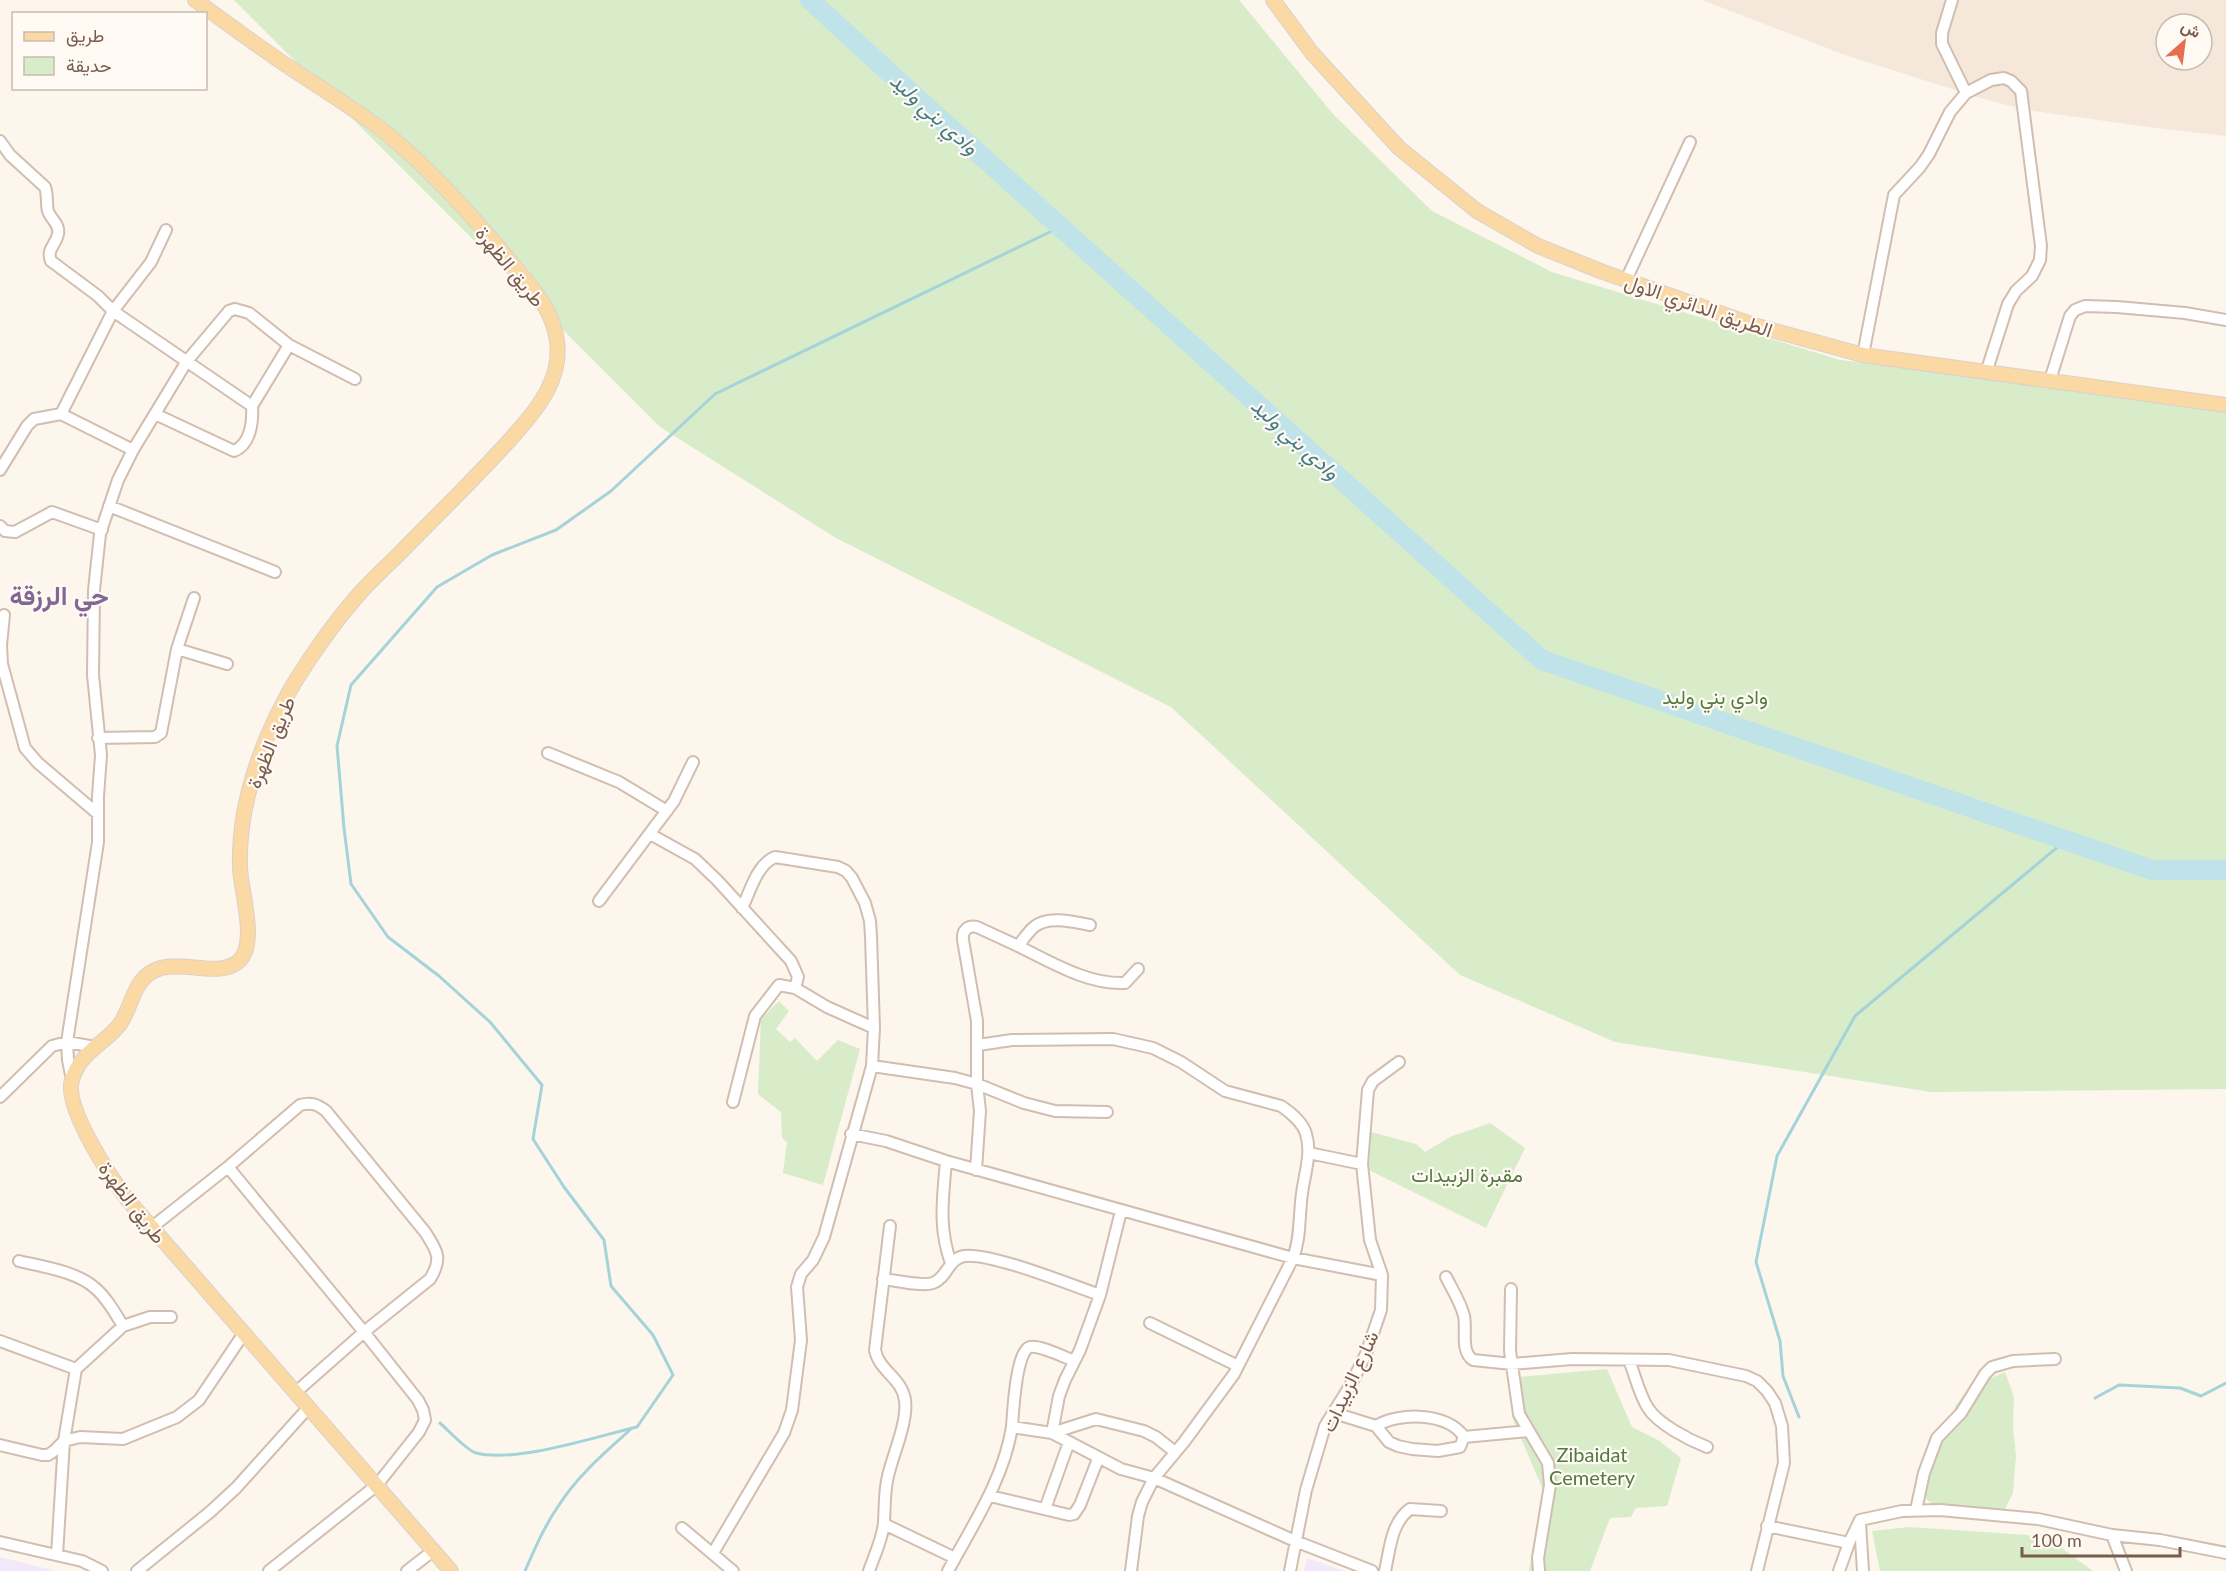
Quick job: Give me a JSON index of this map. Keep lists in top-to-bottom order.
{
  "streets": {
    "main road": ["طريق الظهرة", "الطريق الدائري الاول"],
    "street": ["شارع الزبيدات"]
  },
  "districts": ["حي الرزقة"],
  "water": ["وادي بني وليد"],
  "parks": ["وادي بني وليد", "مقبرة الزبيدات", "Zibaidat Cemetery"],
  "legend": ["طريق", "حديقة"],
  "scale_bar": "100 m",
  "north": "top right"
}
